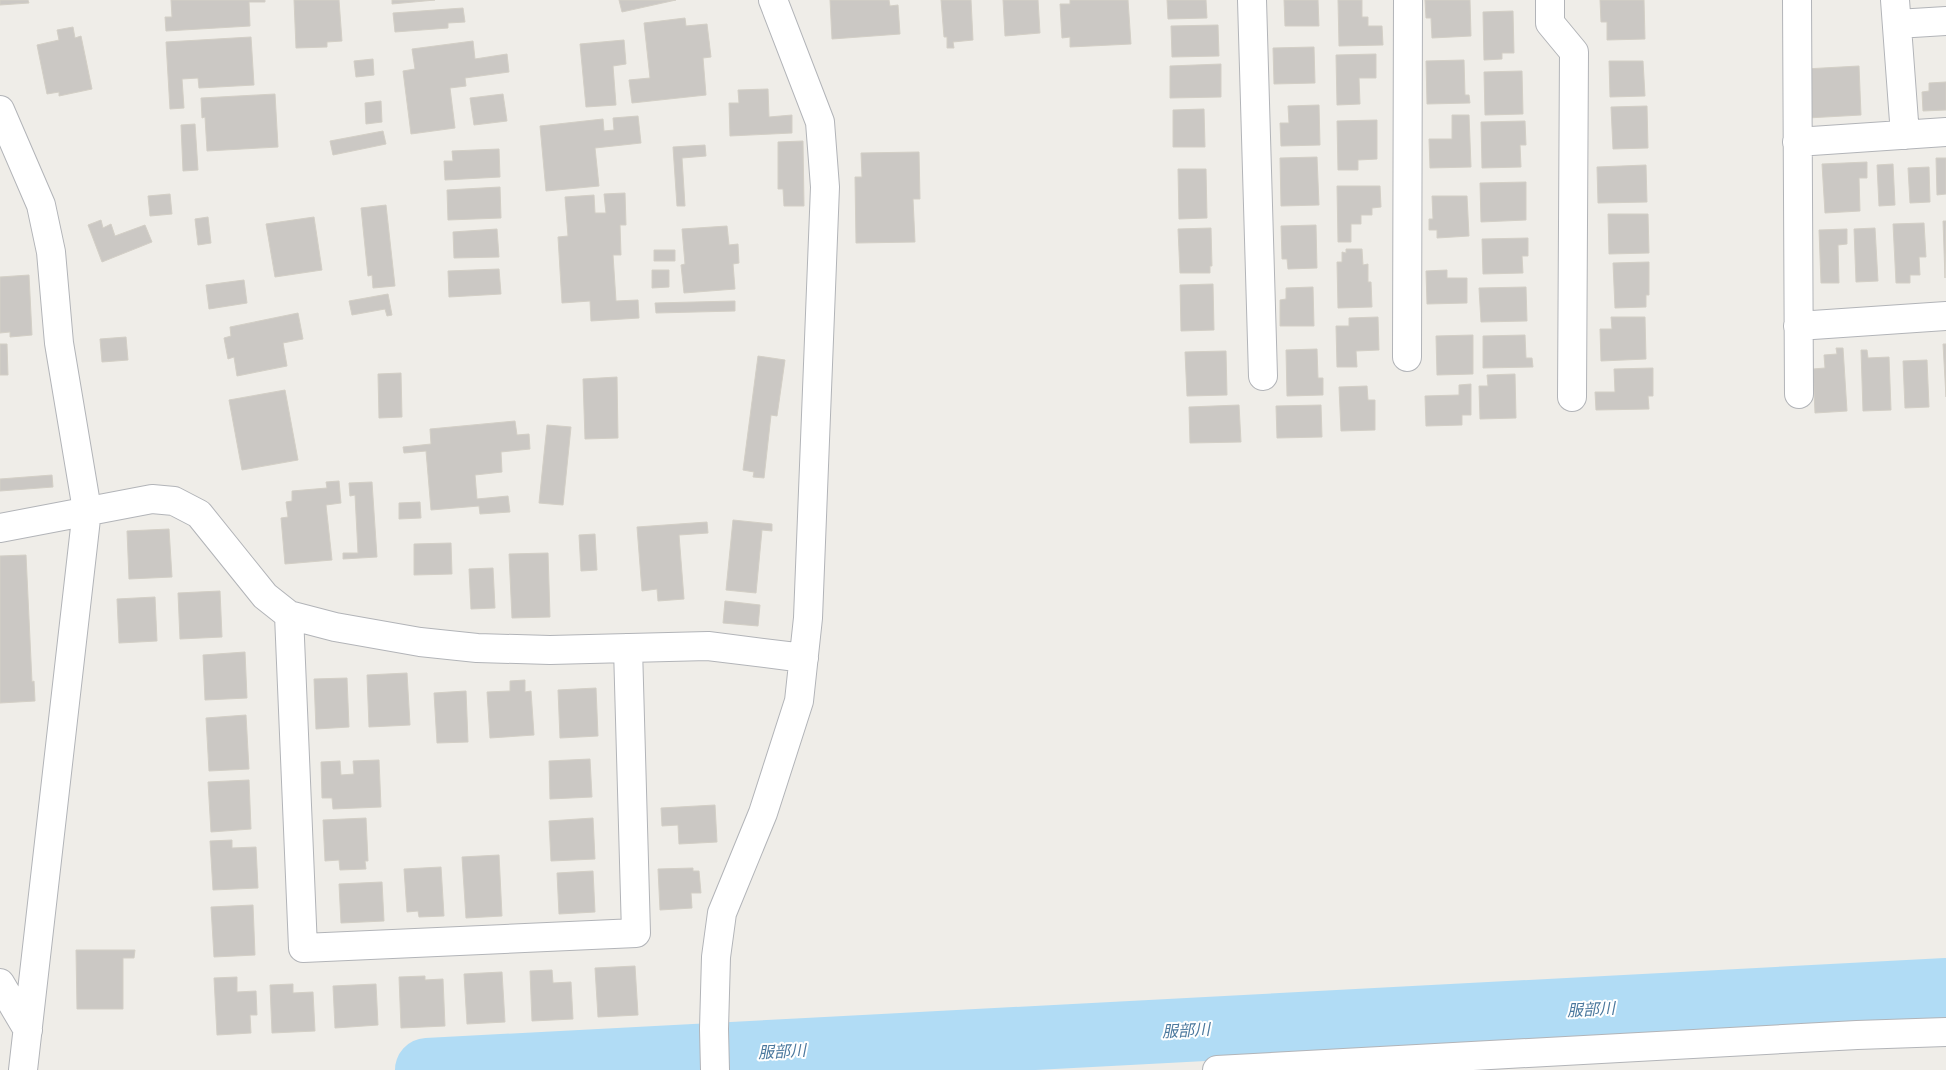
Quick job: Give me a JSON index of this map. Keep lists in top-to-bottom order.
{
  "water": ["服部川"]
}
